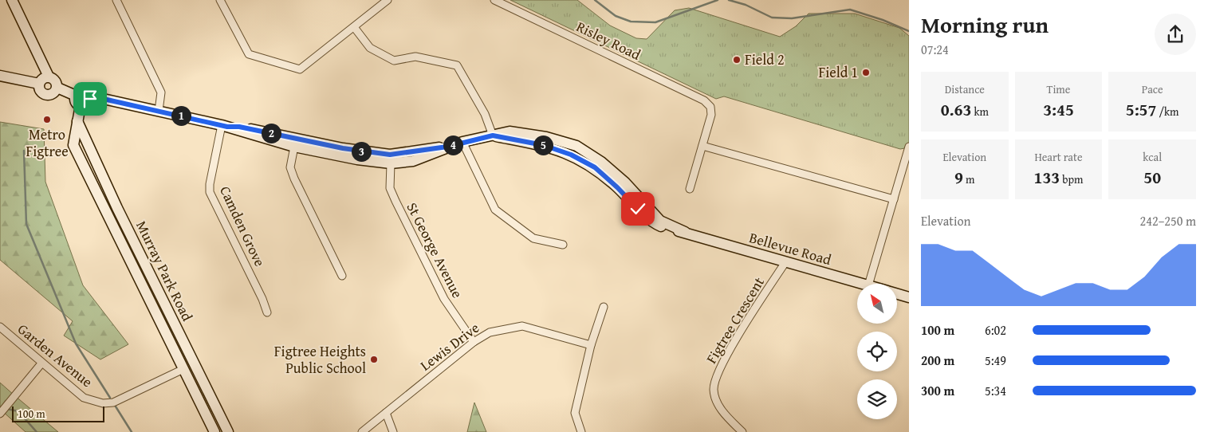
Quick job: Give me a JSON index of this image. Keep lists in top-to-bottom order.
{
  "streets": {
    "street": [
      "Risley Road",
      "Camden Grove",
      "Bellevue Road",
      "St George Avenue",
      "Murray Park Road",
      "Figtree Crescent",
      "Lewis Drive",
      "Garden Avenue"
    ]
  },
  "crossings": [
    ["Camden Grove", "Bellevue Road"],
    ["Bellevue Road", "St George Avenue"],
    ["Bellevue Road", "Murray Park Road"],
    ["Bellevue Road", "Figtree Crescent"],
    ["St George Avenue", "Lewis Drive"],
    ["Murray Park Road", "Garden Avenue"]
  ],
  "places": [
    "Field 2",
    "Field 1",
    "Metro Figtree",
    "Figtree Heights Public School"
  ],
  "scale_bar": "100 m",
  "north": "top left",
  "page": {
    "heading": ["Morning run", "07:24"],
    "stats": [
      ["Distance", "0.63 km"],
      ["Time", "3:45"],
      ["Pace", "5:57 /km"],
      ["Elevation", "9 m"],
      ["Heart rate", "133 bpm"],
      ["kcal", "50"]
    ],
    "pins": [
      "1",
      "2",
      "4",
      "5",
      "3"
    ],
    "chart": ["Elevation", "242–250 m"],
    "list": [
      {
        "name": "100 m",
        "note": "6:02"
      },
      {
        "name": "200 m",
        "note": "5:49"
      },
      {
        "name": "300 m",
        "note": "5:34"
      }
    ],
    "scale": "100 m"
  }
}
